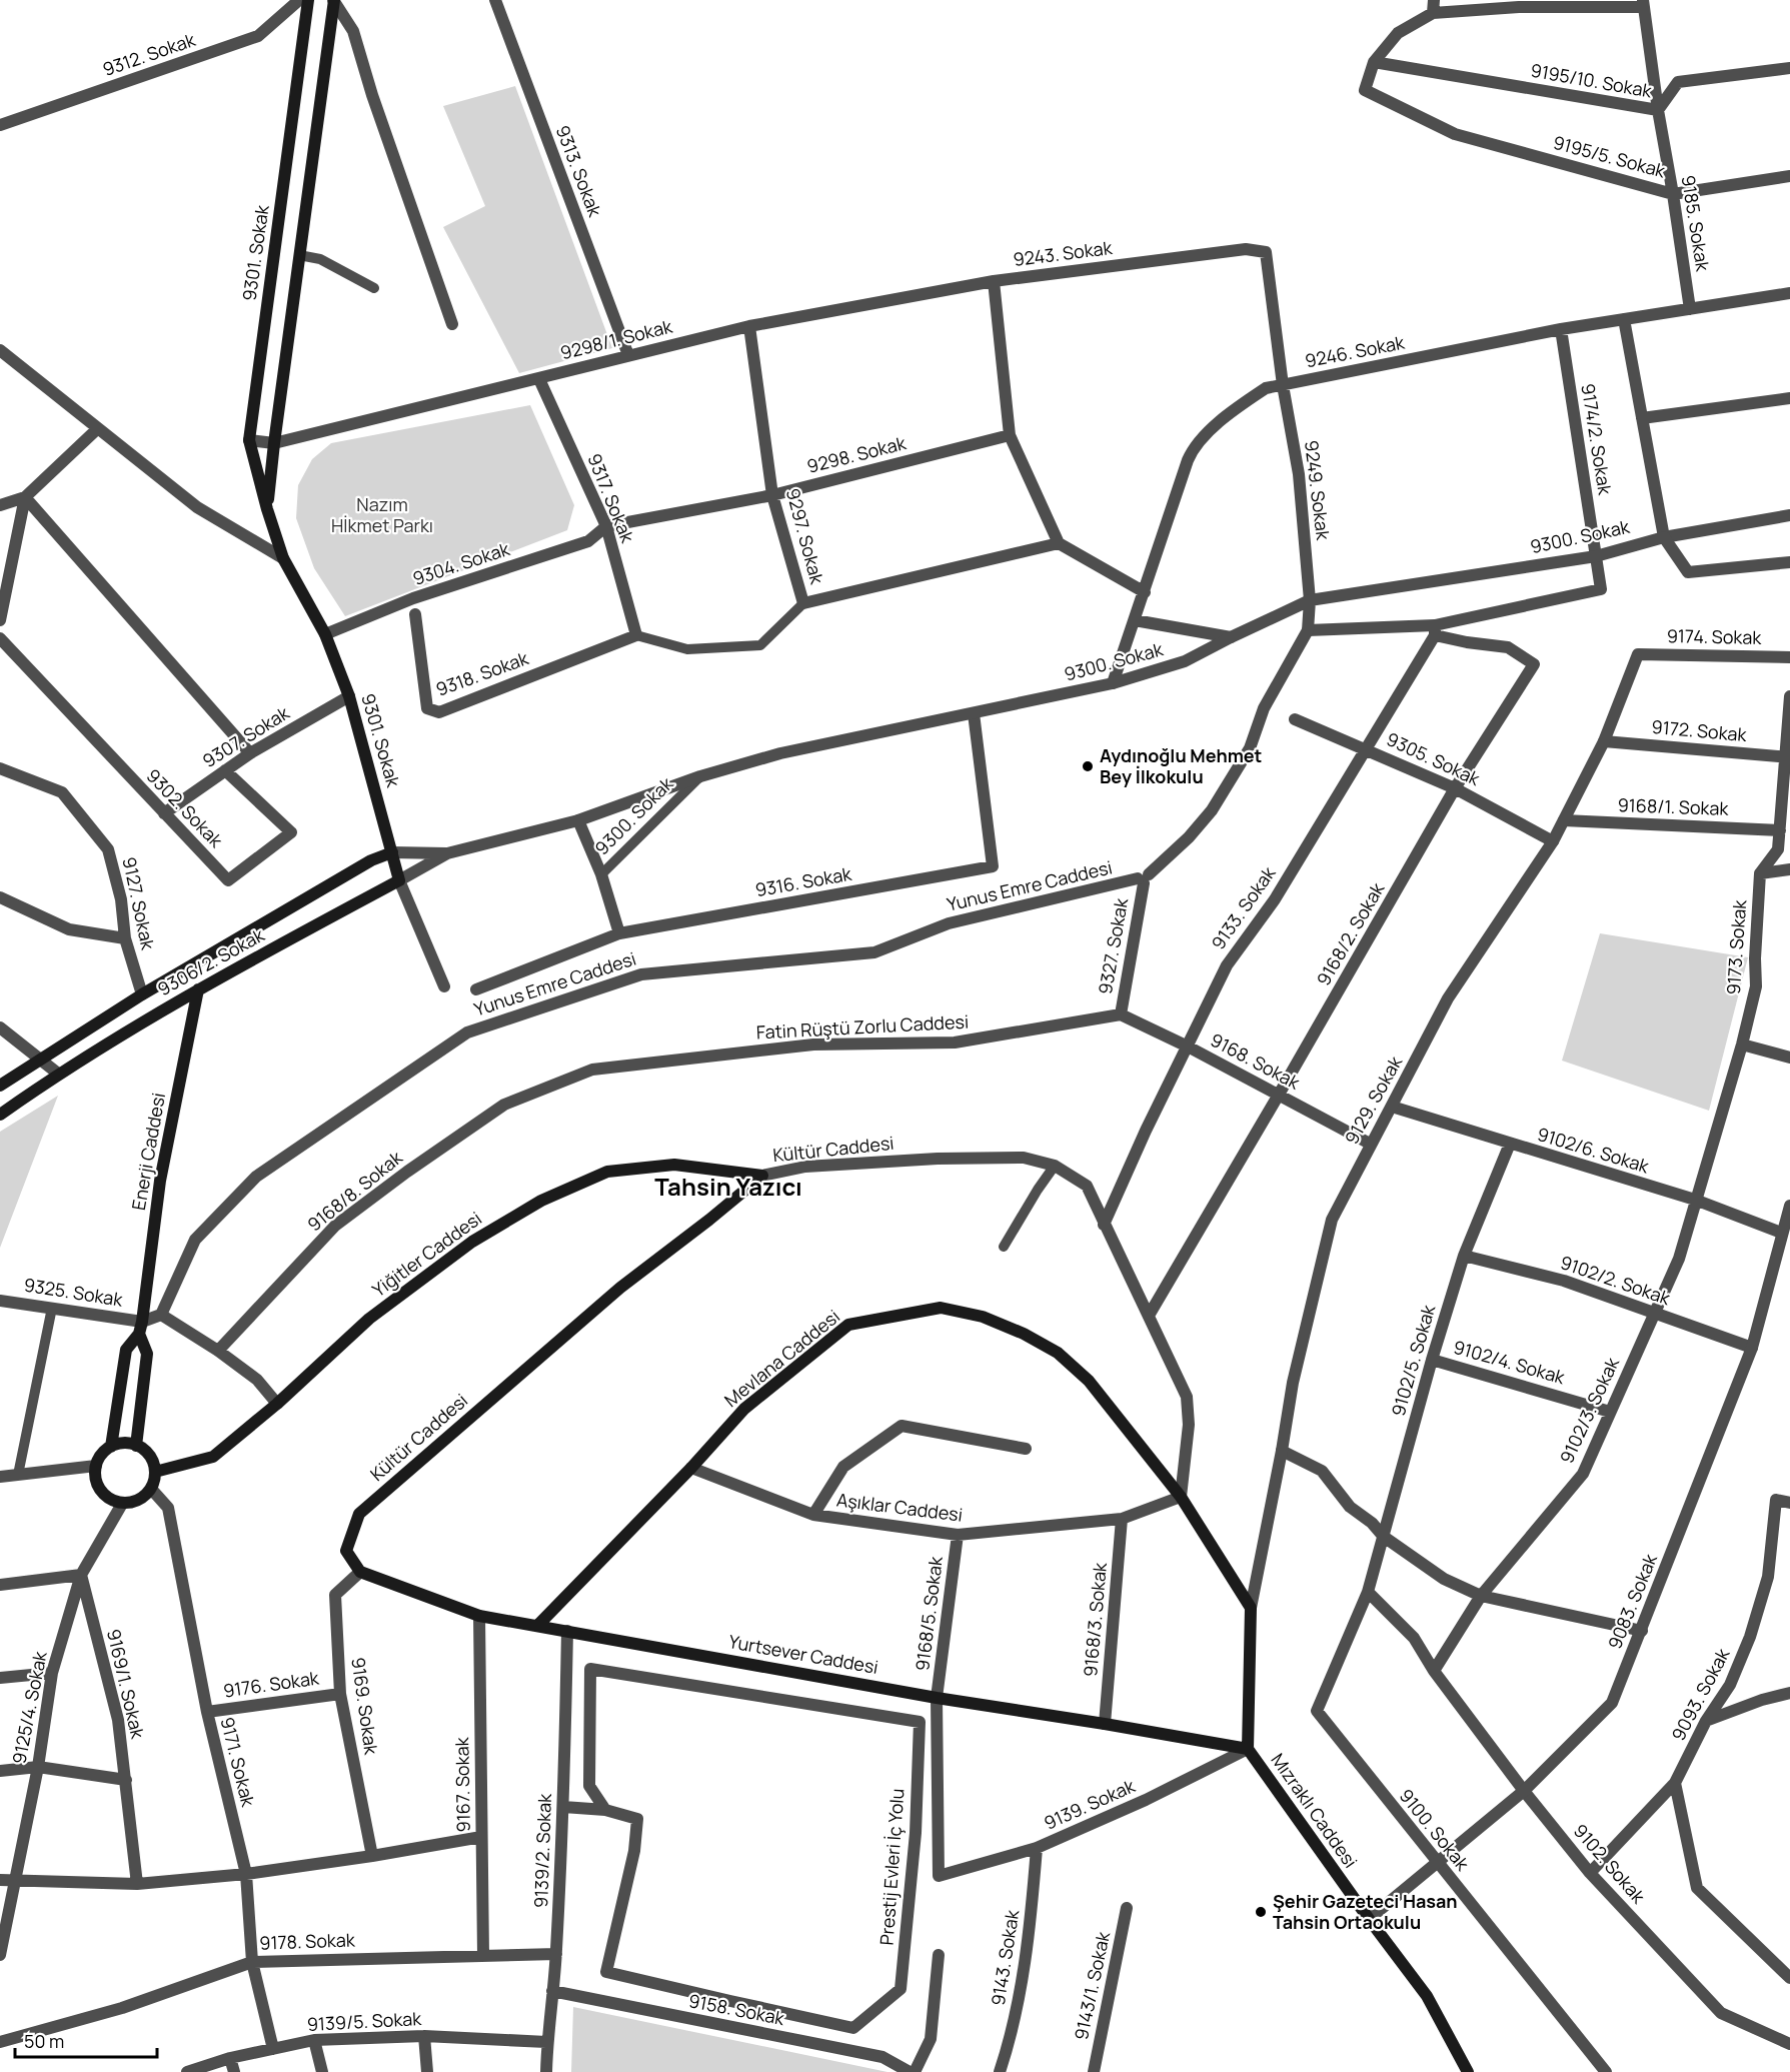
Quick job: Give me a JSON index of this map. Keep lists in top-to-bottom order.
{
  "streets": {
    "main road": [
      "9301. Sokak",
      "9306/2. Sokak",
      "Kültür Caddesi",
      "Enerji Caddesi",
      "Yiğitler Caddesi",
      "Mevlana Caddesi",
      "Yurtsever Caddesi",
      "Mızraklı Caddesi"
    ],
    "street": [
      "9312. Sokak",
      "9195/10. Sokak",
      "9195/5. Sokak",
      "9313. Sokak",
      "9185. Sokak",
      "9243. Sokak",
      "9298/1. Sokak",
      "9246. Sokak",
      "9174/2. Sokak",
      "9298. Sokak",
      "9249. Sokak",
      "9317. Sokak",
      "9297. Sokak",
      "9300. Sokak",
      "9304. Sokak",
      "9174. Sokak",
      "9318. Sokak",
      "9172. Sokak",
      "9307. Sokak",
      "9305. Sokak",
      "9168/1. Sokak",
      "9302. Sokak",
      "9316. Sokak",
      "Yunus Emre Caddesi",
      "9127. Sokak",
      "9133. Sokak",
      "9168/2. Sokak",
      "9327. Sokak",
      "9173. Sokak",
      "Fatin Rüştü Zorlu Caddesi",
      "9168. Sokak",
      "9129. Sokak",
      "9102/6. Sokak",
      "9168/8. Sokak",
      "9102/2. Sokak",
      "9325. Sokak",
      "9102/5. Sokak",
      "9102/4. Sokak",
      "9102/3. Sokak",
      "Aşıklar Caddesi",
      "9083. Sokak",
      "9168/5. Sokak",
      "9168/3. Sokak",
      "9169/1. Sokak",
      "9176. Sokak",
      "9093. Sokak",
      "9169. Sokak",
      "9125/4. Sokak",
      "9171. Sokak",
      "9167. Sokak",
      "9139. Sokak",
      "9100. Sokak",
      "9139/2. Sokak",
      "9102. Sokak",
      "Prestij Evleri İç Yolu",
      "9178. Sokak",
      "9143. Sokak",
      "9143/1. Sokak",
      "9158. Sokak",
      "9139/5. Sokak"
    ]
  },
  "crossings": [
    ["9195/10. Sokak", "9195/5. Sokak"],
    ["9195/10. Sokak", "9185. Sokak"],
    ["9195/5. Sokak", "9185. Sokak"],
    ["9313. Sokak", "9298/1. Sokak"],
    ["9185. Sokak", "9246. Sokak"],
    ["9301. Sokak", "9298/1. Sokak"],
    ["9301. Sokak", "9304. Sokak"],
    ["9301. Sokak", "9307. Sokak"],
    ["9301. Sokak", "9306/2. Sokak"],
    ["9243. Sokak", "9298/1. Sokak"],
    ["9243. Sokak", "9246. Sokak"],
    ["9243. Sokak", "9298. Sokak"],
    ["9243. Sokak", "9249. Sokak"],
    ["9243. Sokak", "9297. Sokak"],
    ["9298/1. Sokak", "9317. Sokak"],
    ["9298/1. Sokak", "9297. Sokak"],
    ["9246. Sokak", "9174/2. Sokak"],
    ["9246. Sokak", "9249. Sokak"],
    ["9246. Sokak", "9300. Sokak"],
    ["9174/2. Sokak", "9300. Sokak"],
    ["9174/2. Sokak", "9133. Sokak"],
    ["9174/2. Sokak", "9168/2. Sokak"],
    ["9298. Sokak", "9317. Sokak"],
    ["9298. Sokak", "9297. Sokak"],
    ["9298. Sokak", "9304. Sokak"],
    ["9249. Sokak", "9300. Sokak"],
    ["9249. Sokak", "Yunus Emre Caddesi"],
    ["9317. Sokak", "9304. Sokak"],
    ["9317. Sokak", "9318. Sokak"],
    ["9300. Sokak", "9316. Sokak"],
    ["9300. Sokak", "Yunus Emre Caddesi"],
    ["9300. Sokak", "9306/2. Sokak"],
    ["9174. Sokak", "9129. Sokak"],
    ["9172. Sokak", "9129. Sokak"],
    ["9307. Sokak", "9302. Sokak"],
    ["9305. Sokak", "9133. Sokak"],
    ["9305. Sokak", "9168/2. Sokak"],
    ["9305. Sokak", "9129. Sokak"],
    ["9168/1. Sokak", "9129. Sokak"],
    ["Yunus Emre Caddesi", "9327. Sokak"],
    ["9127. Sokak", "9306/2. Sokak"],
    ["9133. Sokak", "9168/2. Sokak"],
    ["9133. Sokak", "9168. Sokak"],
    ["9133. Sokak", "Kültür Caddesi"],
    ["9168/2. Sokak", "9168. Sokak"],
    ["9168/2. Sokak", "Kültür Caddesi"],
    ["9327. Sokak", "Fatin Rüştü Zorlu Caddesi"],
    ["9327. Sokak", "9168. Sokak"],
    ["9173. Sokak", "9102/6. Sokak"],
    ["9173. Sokak", "9102/3. Sokak"],
    ["9306/2. Sokak", "Enerji Caddesi"],
    ["Fatin Rüştü Zorlu Caddesi", "9168. Sokak"],
    ["Fatin Rüştü Zorlu Caddesi", "9168/8. Sokak"],
    ["9168. Sokak", "9129. Sokak"],
    ["9129. Sokak", "9102/6. Sokak"],
    ["9129. Sokak", "Mevlana Caddesi"],
    ["9129. Sokak", "Mızraklı Caddesi"],
    ["Kültür Caddesi", "Yiğitler Caddesi"],
    ["Kültür Caddesi", "Mevlana Caddesi"],
    ["Kültür Caddesi", "Aşıklar Caddesi"],
    ["Kültür Caddesi", "Yurtsever Caddesi"],
    ["Kültür Caddesi", "9169. Sokak"],
    ["9102/6. Sokak", "9102/5. Sokak"],
    ["9102/6. Sokak", "9102/3. Sokak"],
    ["9102/6. Sokak", "9083. Sokak"],
    ["Enerji Caddesi", "9325. Sokak"],
    ["Yiğitler Caddesi", "9171. Sokak"],
    ["9102/2. Sokak", "9102/5. Sokak"],
    ["9102/2. Sokak", "9102/3. Sokak"],
    ["9102/2. Sokak", "9083. Sokak"],
    ["Mevlana Caddesi", "Aşıklar Caddesi"],
    ["Mevlana Caddesi", "Yurtsever Caddesi"],
    ["Mevlana Caddesi", "Mızraklı Caddesi"],
    ["9102/5. Sokak", "9102/4. Sokak"],
    ["9102/5. Sokak", "9100. Sokak"],
    ["9102/5. Sokak", "9102. Sokak"],
    ["9102/4. Sokak", "9102/3. Sokak"],
    ["9102/3. Sokak", "9102. Sokak"],
    ["Aşıklar Caddesi", "9168/5. Sokak"],
    ["Aşıklar Caddesi", "9168/3. Sokak"],
    ["9083. Sokak", "Mızraklı Caddesi"],
    ["9083. Sokak", "9100. Sokak"],
    ["9083. Sokak", "9102. Sokak"],
    ["9168/5. Sokak", "Yurtsever Caddesi"],
    ["9168/5. Sokak", "9139. Sokak"],
    ["9168/3. Sokak", "Yurtsever Caddesi"],
    ["Yurtsever Caddesi", "9169. Sokak"],
    ["Yurtsever Caddesi", "9167. Sokak"],
    ["Yurtsever Caddesi", "9139. Sokak"],
    ["Yurtsever Caddesi", "Mızraklı Caddesi"],
    ["Yurtsever Caddesi", "9139/2. Sokak"],
    ["9169/1. Sokak", "9125/4. Sokak"],
    ["9176. Sokak", "9169. Sokak"],
    ["9176. Sokak", "9171. Sokak"],
    ["9093. Sokak", "9102. Sokak"],
    ["9171. Sokak", "9178. Sokak"],
    ["9171. Sokak", "9139/5. Sokak"],
    ["9167. Sokak", "9178. Sokak"],
    ["9139. Sokak", "Mızraklı Caddesi"],
    ["9139. Sokak", "9143. Sokak"],
    ["9100. Sokak", "9102. Sokak"],
    ["9139/2. Sokak", "Prestij Evleri İç Yolu"],
    ["9139/2. Sokak", "9178. Sokak"],
    ["9139/2. Sokak", "9158. Sokak"],
    ["9139/2. Sokak", "9139/5. Sokak"]
  ],
  "districts": ["Tahsin Yazıcı"],
  "parks": ["Nazım Hİkmet Parkı"],
  "places": ["Aydınoğlu Mehmet Bey İlkokulu", "Şehir Gazeteci Hasan Tahsin Ortaokulu"],
  "scale_bar": "50 m"
}
